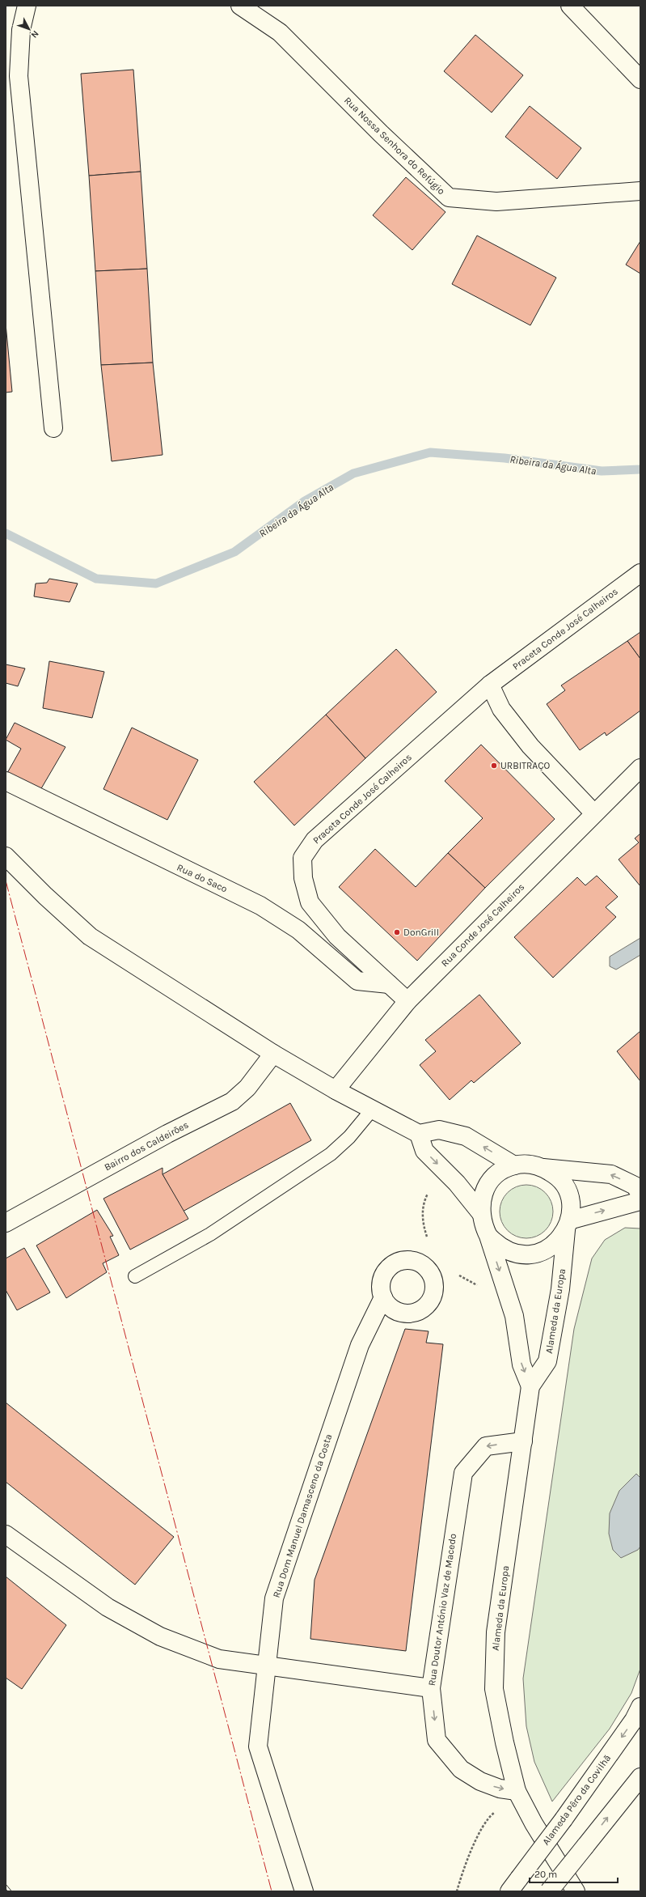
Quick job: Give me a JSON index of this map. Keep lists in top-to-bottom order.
{
  "streets": {
    "street": [
      "Rua Nossa Senhora do Refúgio",
      "Praceta Conde José Calheiros",
      "Rua do Saco",
      "Rua Conde José Calheiros",
      "Bairro dos Caldeirões",
      "Alameda da Europa",
      "Rua Dom Manuel Damasceno da Costa",
      "Rua Doutor António Vaz de Macedo",
      "Alameda Pêro da Covilhã"
    ]
  },
  "crossings": [
    ["Praceta Conde José Calheiros", "Rua do Saco"],
    ["Praceta Conde José Calheiros", "Rua Conde José Calheiros"],
    ["Alameda da Europa", "Rua Doutor António Vaz de Macedo"]
  ],
  "water": ["Ribeira da Água Alta"],
  "places": ["URBITRAÇO", "DonGrill"],
  "scale_bar": "20 m",
  "north": "bottom right"
}
